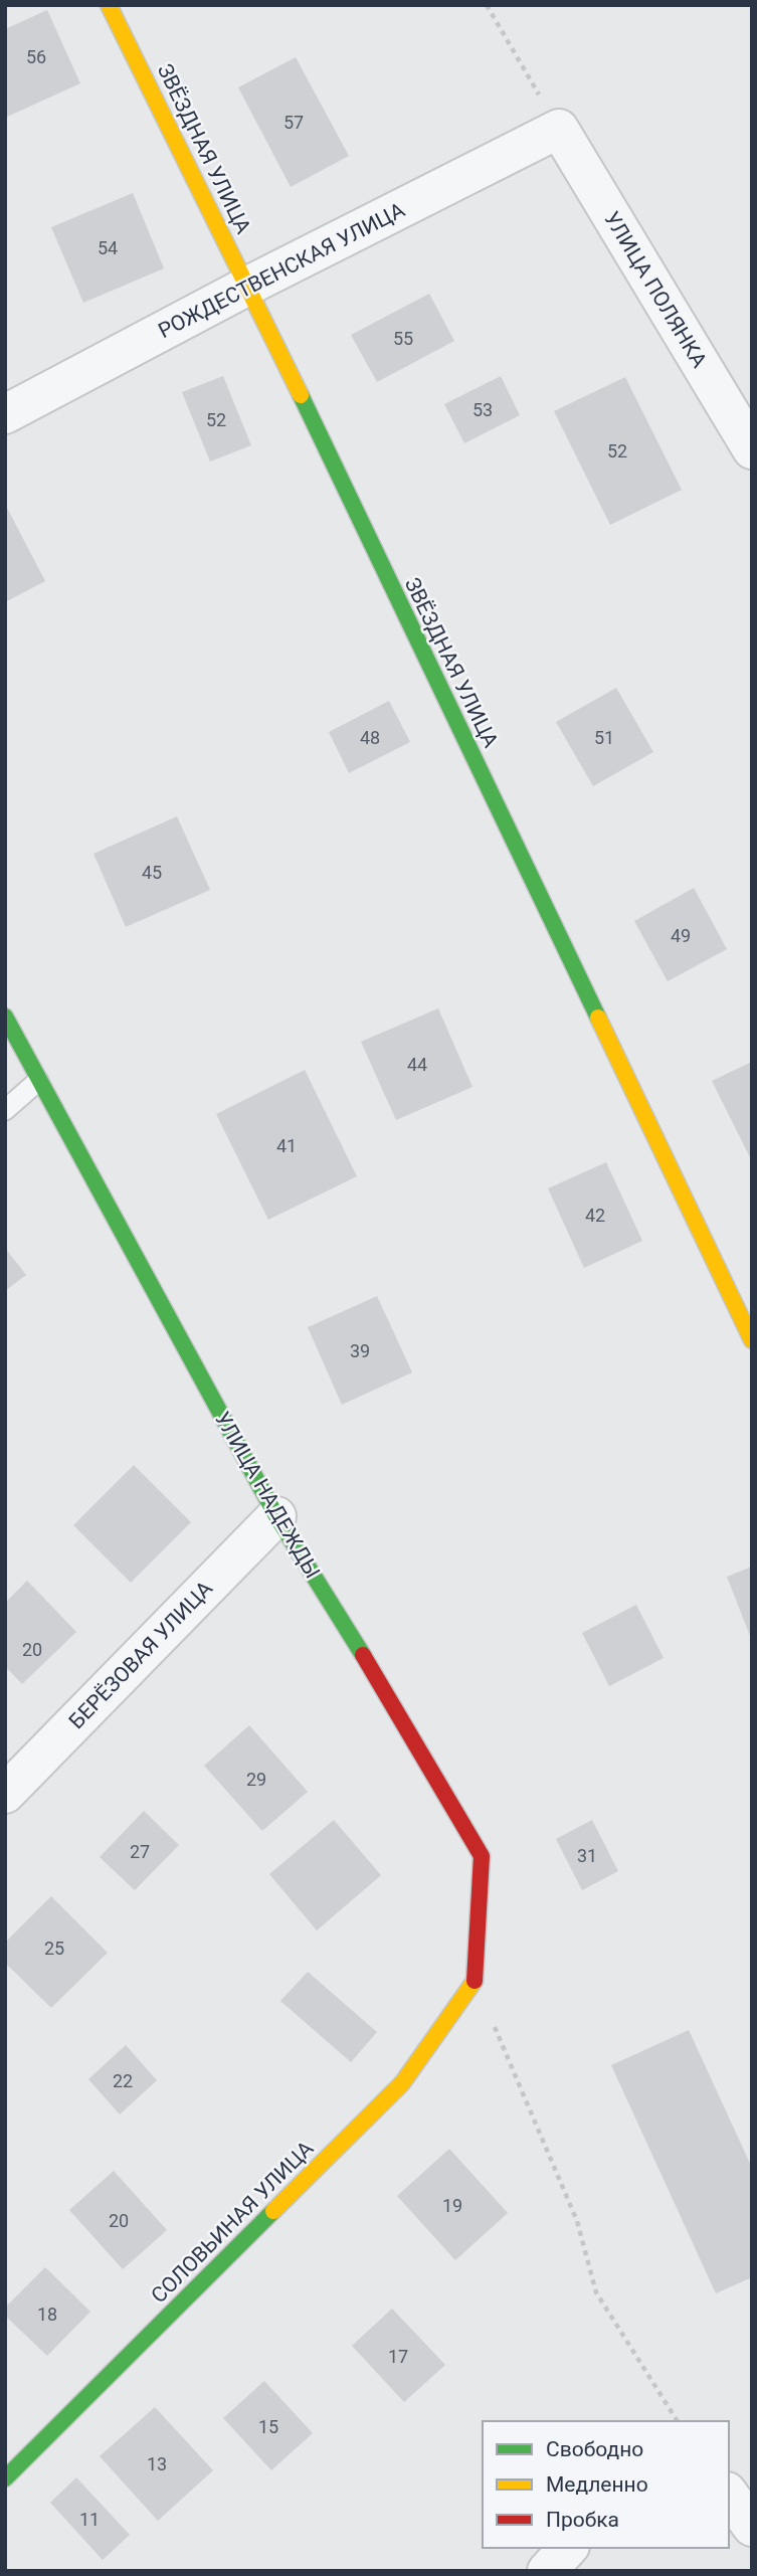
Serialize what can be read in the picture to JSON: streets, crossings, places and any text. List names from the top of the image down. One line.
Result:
{"streets":{"street":["ЗВЁЗДНАЯ УЛИЦА","РОЖДЕСТВЕНСКАЯ УЛИЦА","УЛИЦА ПОЛЯНКА","УЛИЦА НАДЕЖДЫ","БЕРЁЗОВАЯ УЛИЦА","СОЛОВЬИНАЯ УЛИЦА"]},"crossings":[["ЗВЁЗДНАЯ УЛИЦА","РОЖДЕСТВЕНСКАЯ УЛИЦА"],["РОЖДЕСТВЕНСКАЯ УЛИЦА","УЛИЦА ПОЛЯНКА"],["УЛИЦА НАДЕЖДЫ","БЕРЁЗОВАЯ УЛИЦА"],["УЛИЦА НАДЕЖДЫ","СОЛОВЬИНАЯ УЛИЦА"]],"house_numbers":["56","57","54","55","53","52","52","48","51","45","49","44","41","42","39","20","29","27","31","25","22","19","20","18","17","15","13","11"],"legend":["Свободно","Медленно","Пробка"]}
